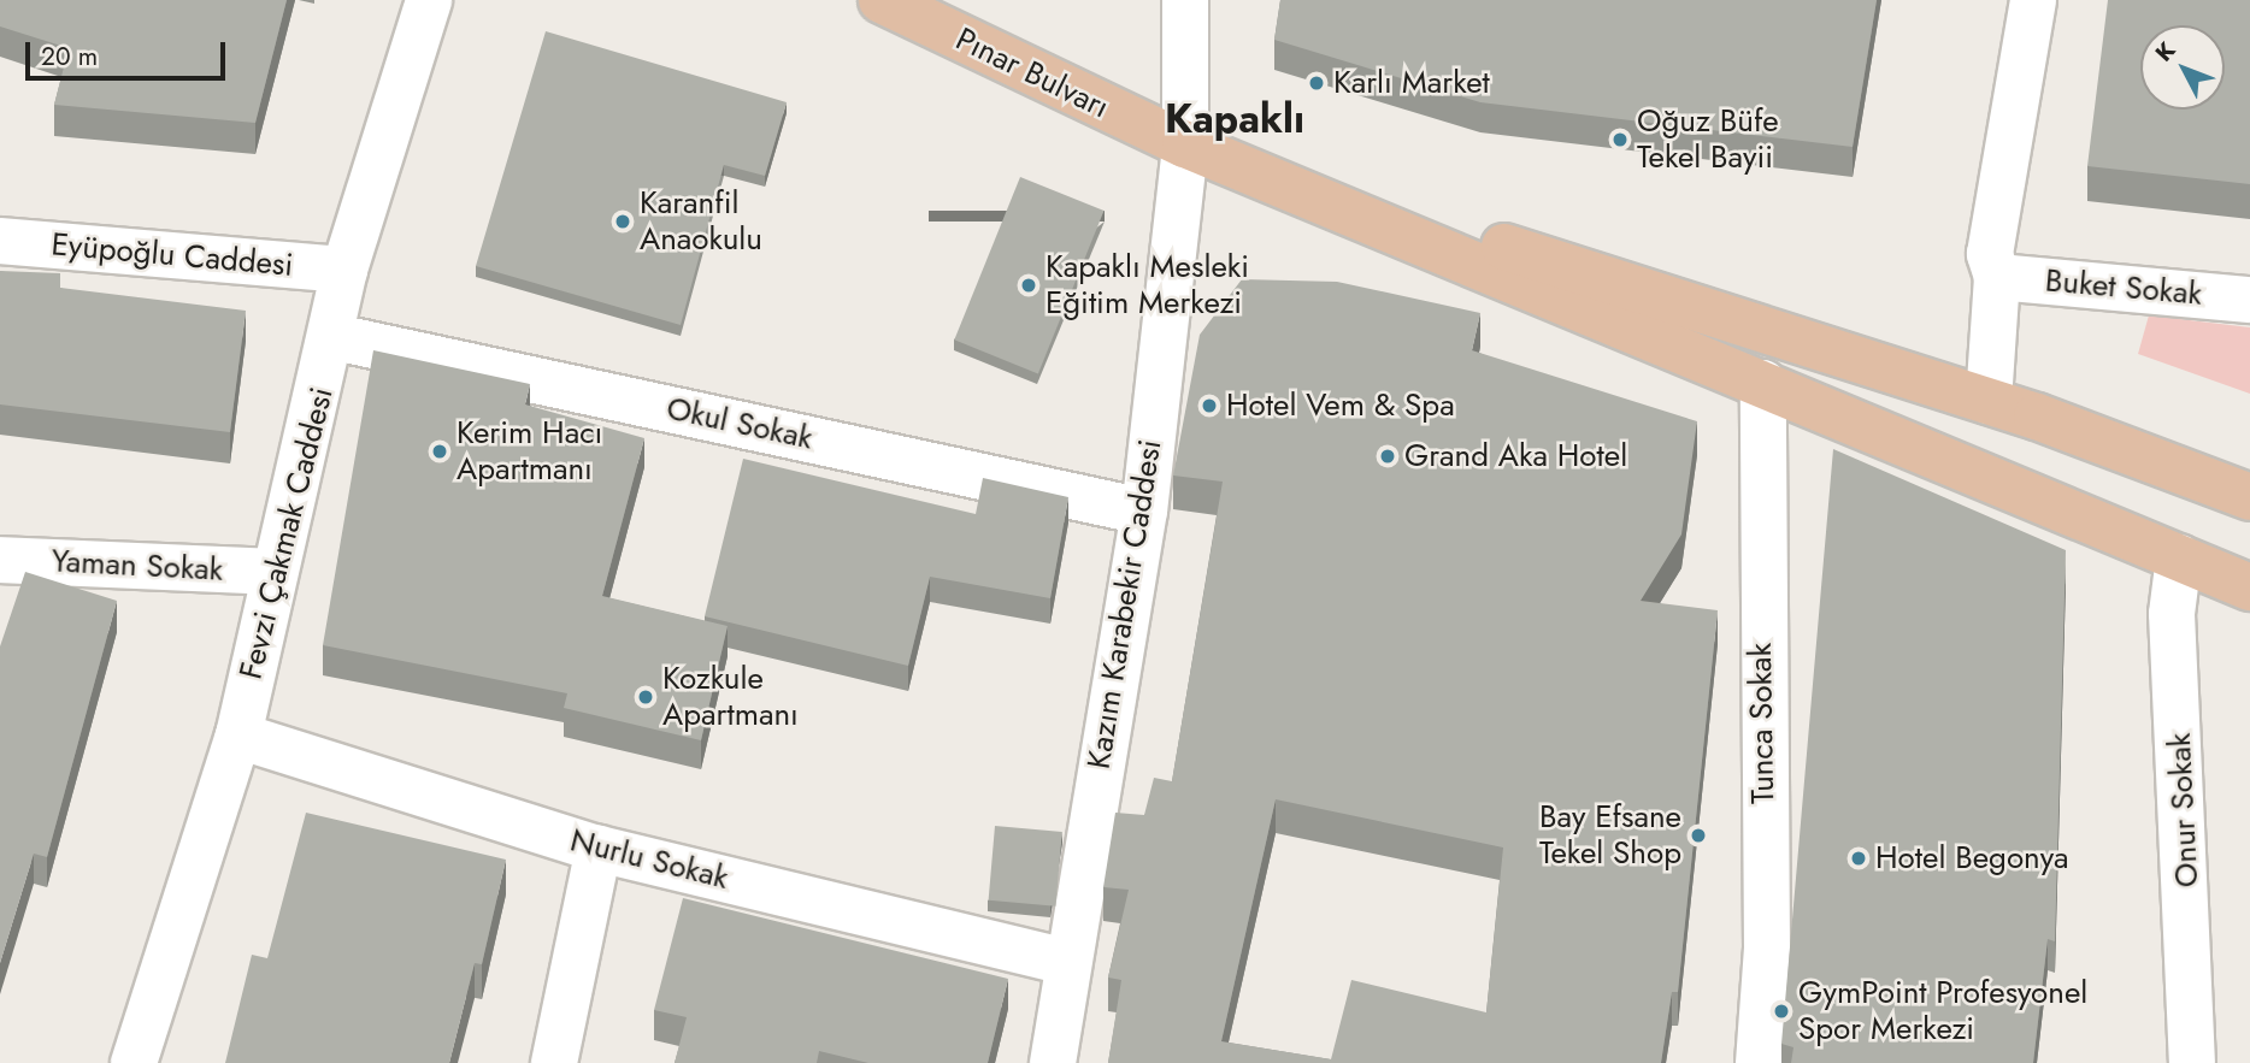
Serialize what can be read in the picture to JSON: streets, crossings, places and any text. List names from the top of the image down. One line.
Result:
{"streets":{"main road":["Pınar Bulvarı"],"street":["Eyüpoğlu Caddesi","Buket Sokak","Okul Sokak","Fevzi Çakmak Caddesi","Yaman Sokak","Kazım Karabekir Caddesi","Tunca Sokak","Onur Sokak","Nurlu Sokak"]},"crossings":[["Pınar Bulvarı","Kazım Karabekir Caddesi"],["Eyüpoğlu Caddesi","Fevzi Çakmak Caddesi"],["Okul Sokak","Fevzi Çakmak Caddesi"],["Okul Sokak","Kazım Karabekir Caddesi"],["Fevzi Çakmak Caddesi","Yaman Sokak"],["Fevzi Çakmak Caddesi","Nurlu Sokak"],["Kazım Karabekir Caddesi","Nurlu Sokak"]],"districts":["Kapaklı"],"places":["Karlı Market","Oğuz Büfe Tekel Bayii","Karanfil Anaokulu","Kapaklı Mesleki Eğitim Merkezi","Hotel Vem & Spa","Kerim Hacı Apartmanı","Grand Aka Hotel","Kozkule Apartmanı","Bay Efsane Tekel Shop","Hotel Begonya","GymPoint Profesyonel Spor Merkezi"],"scale_bar":"20 m","north":"top left"}
